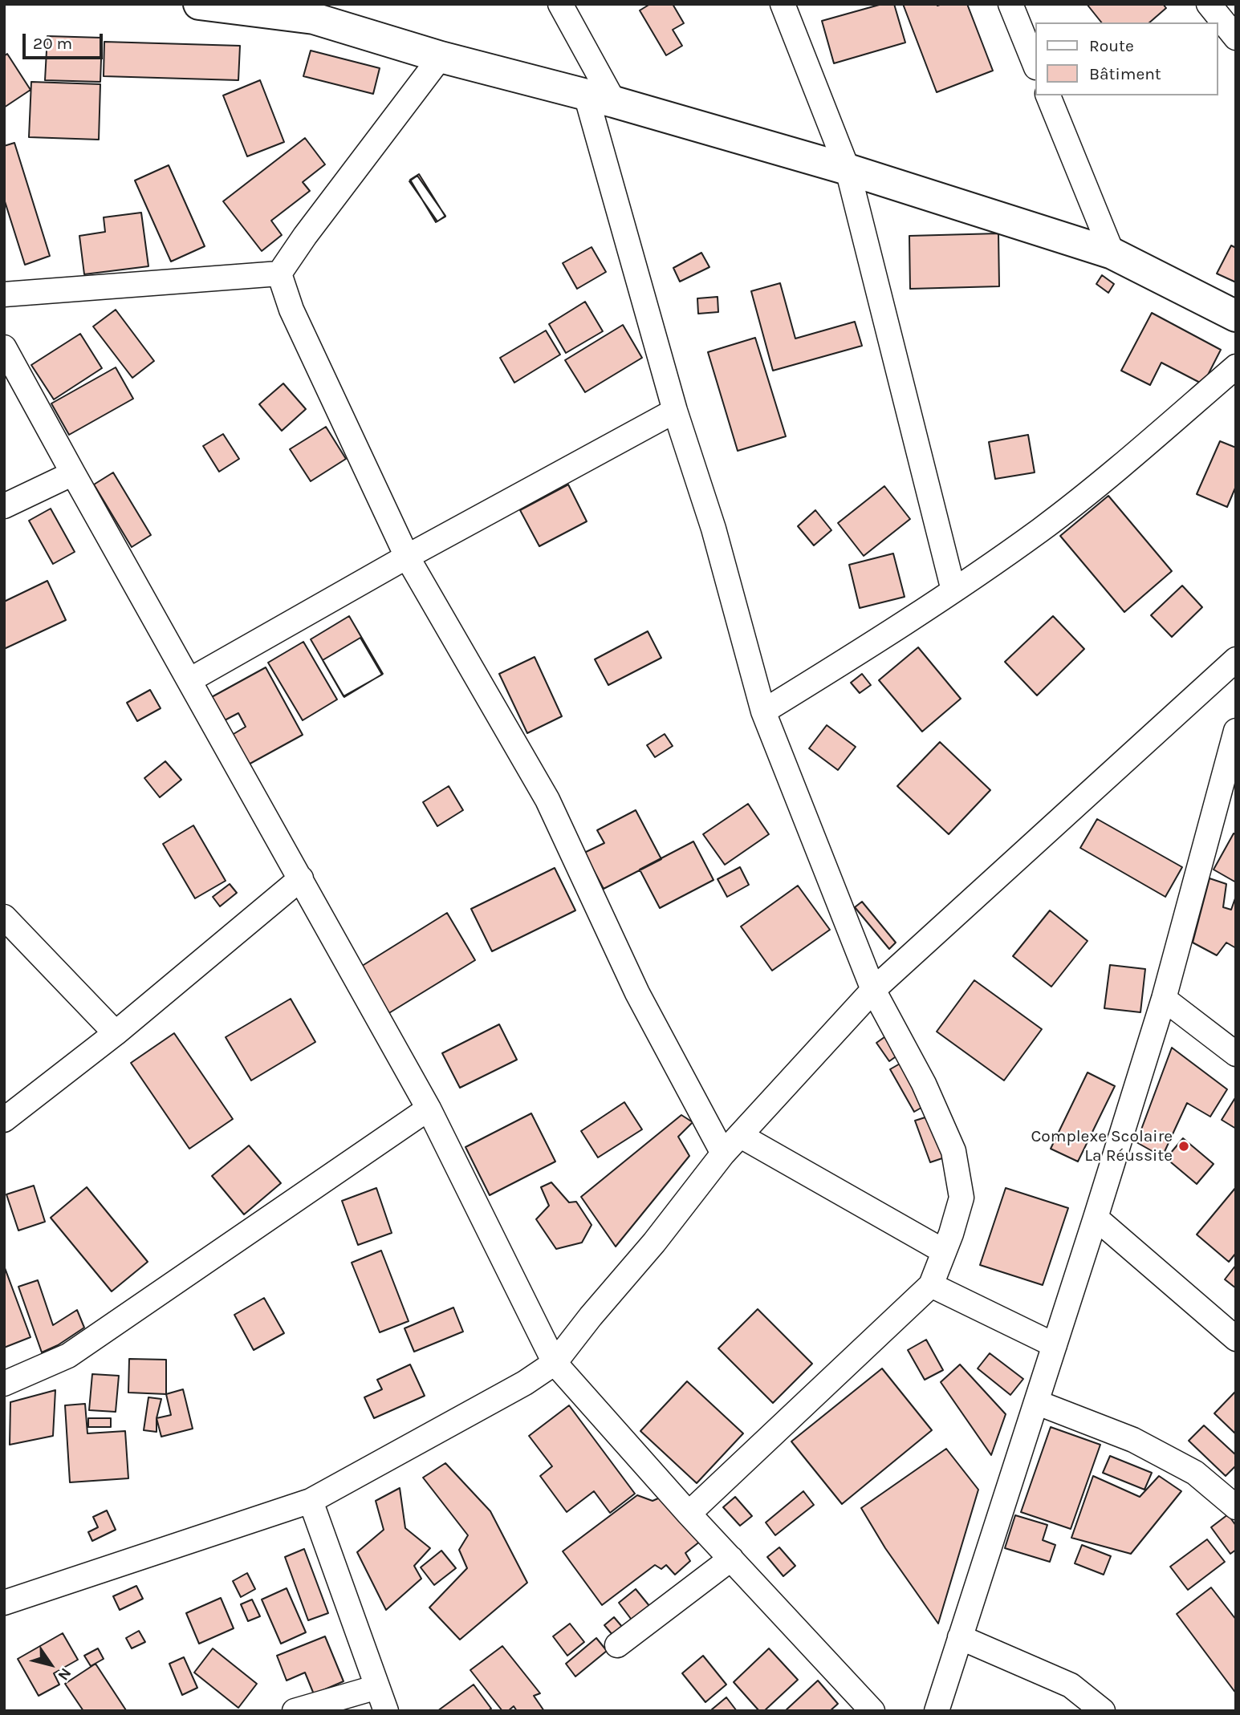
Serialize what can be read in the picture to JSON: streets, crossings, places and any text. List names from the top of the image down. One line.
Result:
{"places":["Complexe Scolaire La Réussite"],"legend":["Route","Bâtiment"],"scale_bar":"20 m","north":"bottom right"}
